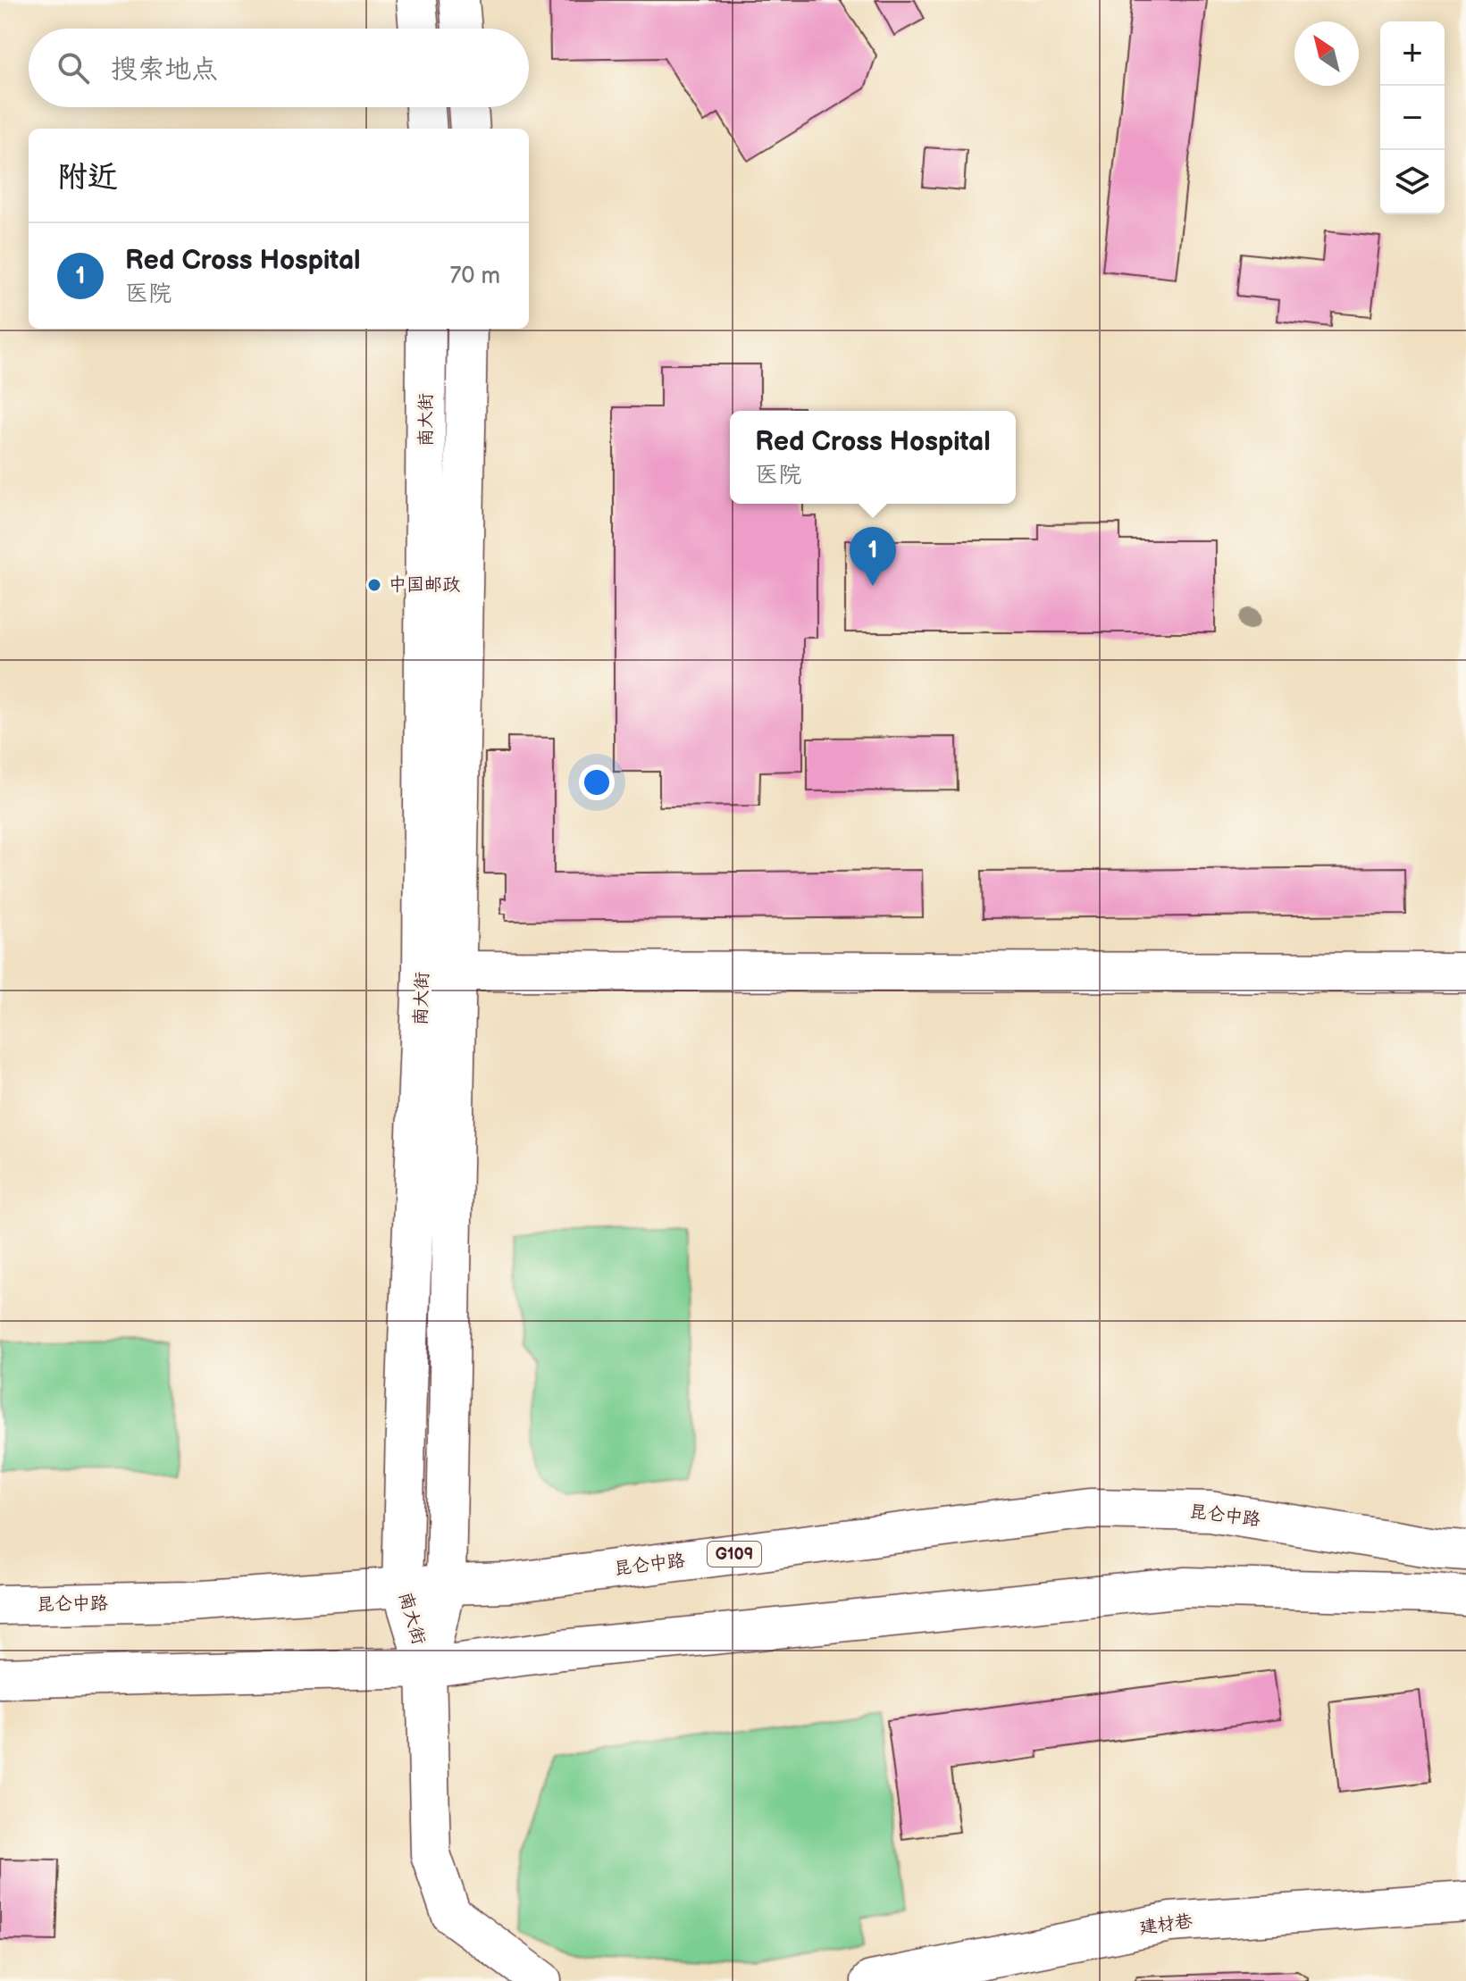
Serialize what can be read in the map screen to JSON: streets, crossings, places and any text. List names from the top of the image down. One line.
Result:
{"streets":{"main road":["南大街","昆仑中路","G109","建材巷"]},"crossings":[["南大街","昆仑中路"]],"places":["中国邮政"],"north":"top left","page":{"map_buttons":["+","−"],"search":"搜索地点","heading":"附近","list":[{"mark":"1","name":"Red Cross Hospital","note":"医院","value":"70 m"}],"popup":["Red Cross Hospital","医院"],"pins":"1"}}
